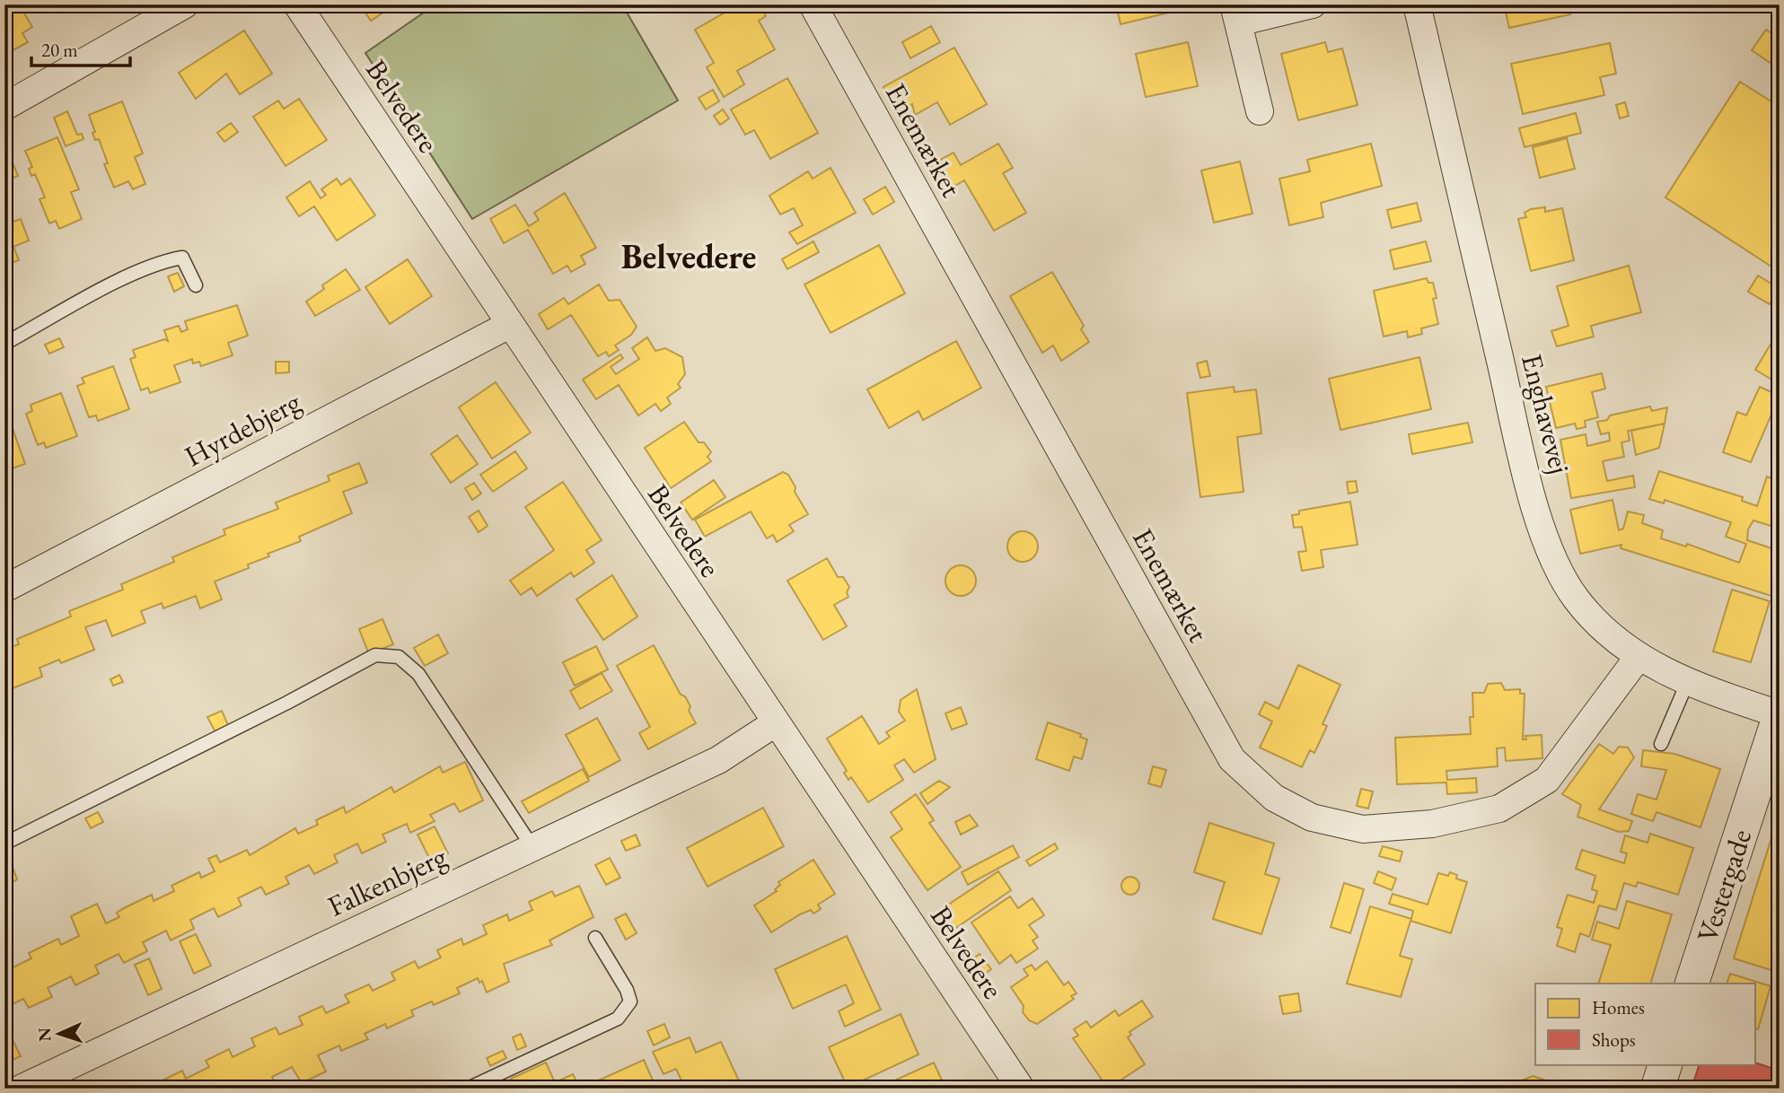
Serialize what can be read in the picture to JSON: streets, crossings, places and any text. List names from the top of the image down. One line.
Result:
{"streets":{"street":["Belvedere","Enemærket","Enghavevej","Hyrdebjerg","Falkenbjerg","Vestergade"]},"crossings":[["Belvedere","Hyrdebjerg"],["Belvedere","Falkenbjerg"],["Enemærket","Enghavevej"],["Enghavevej","Vestergade"]],"districts":["Belvedere"],"legend":["Homes","Shops"],"scale_bar":"20 m","north":"left"}
